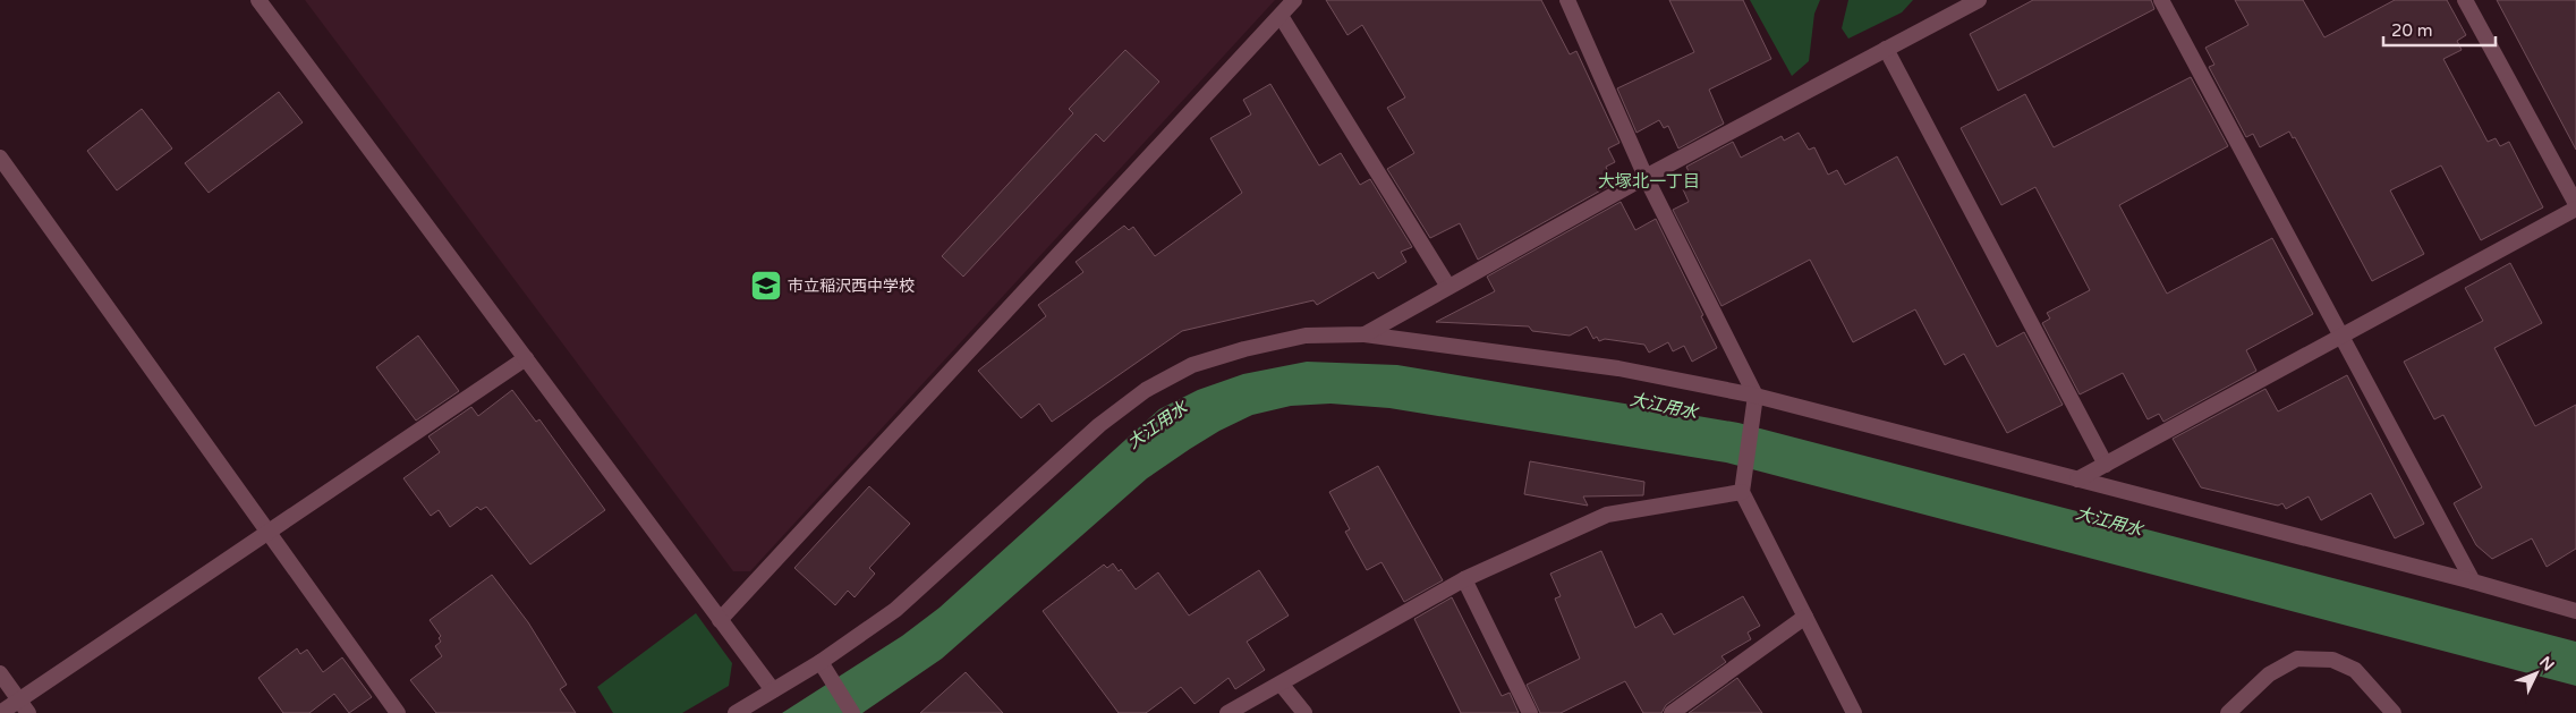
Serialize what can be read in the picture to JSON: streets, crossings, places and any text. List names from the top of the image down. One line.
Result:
{"districts":["大塚北一丁目"],"water":["大江用水"],"places":{"school or university":["市立稲沢西中学校"]},"scale_bar":"20 m","north":"top right"}
